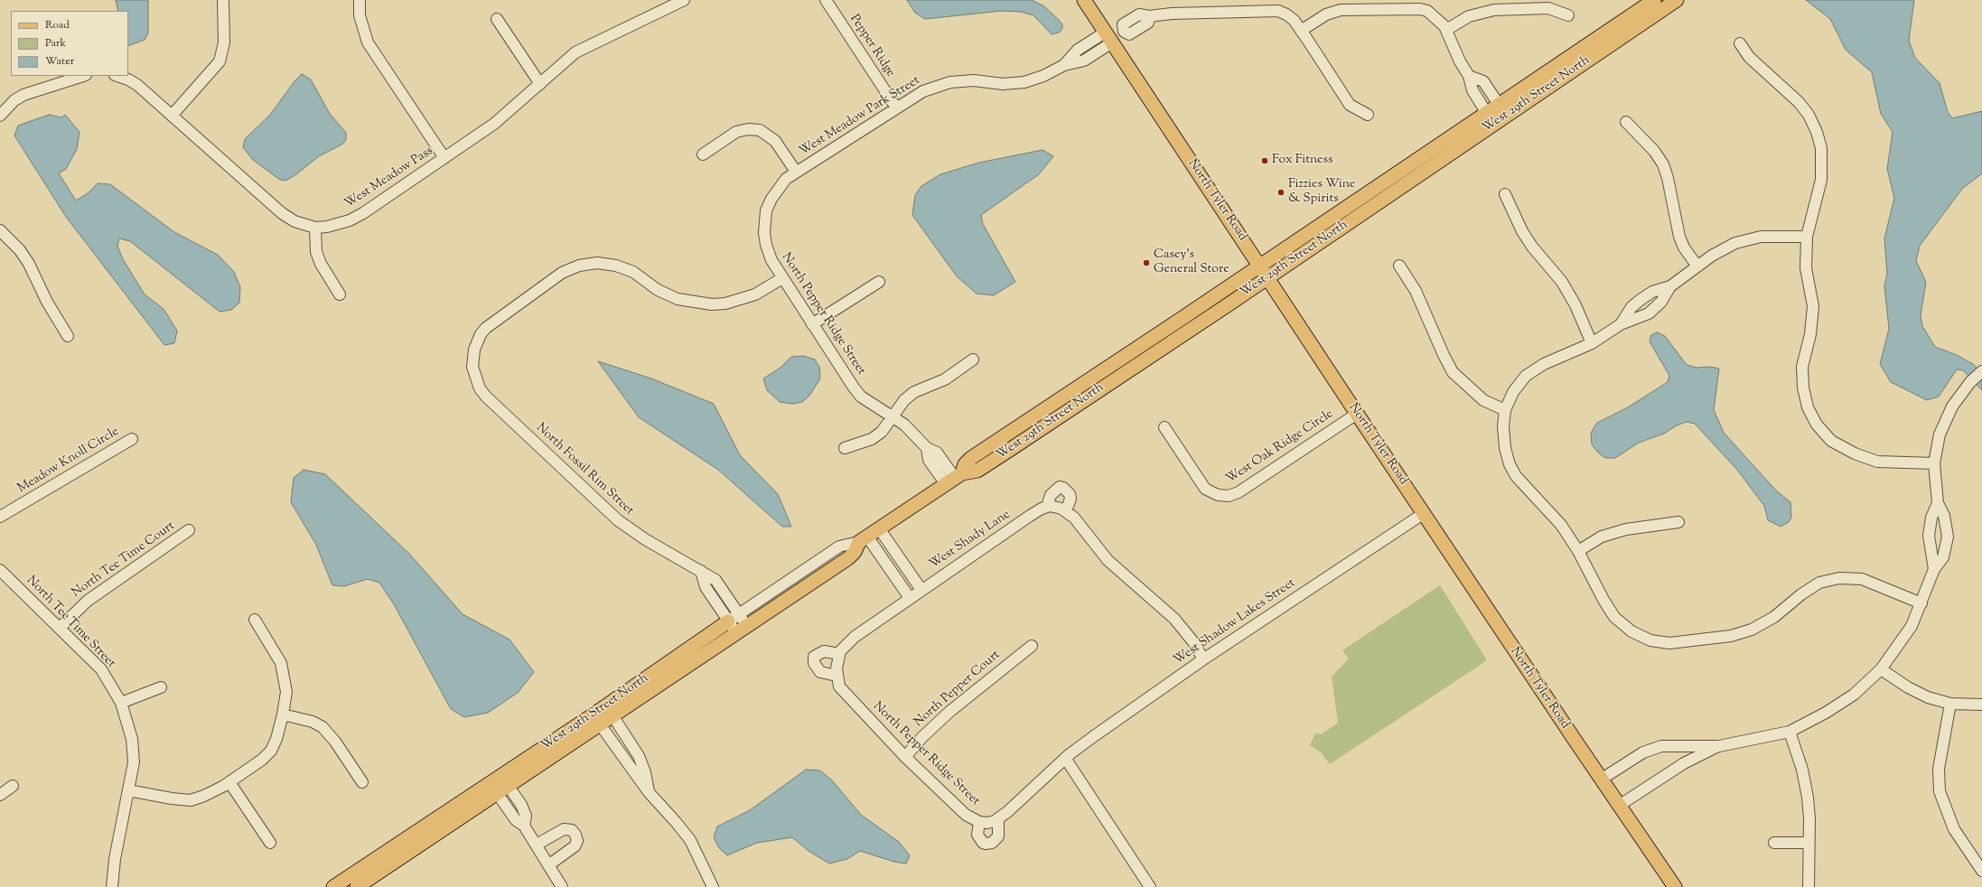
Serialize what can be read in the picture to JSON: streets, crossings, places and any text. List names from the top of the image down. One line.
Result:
{"streets":{"main road":["West 29th Street North","North Tyler Road"],"street":["Pepper Ridge","West Meadow Park Street","West Meadow Pass","North Pepper Ridge Street","West Oak Ridge Circle","Meadow Knoll Circle","North Fossil Rim Street","West Shady Lane","North Tee Time Court","North Tee Time Street","West Shadow Lakes Street","North Pepper Court"]},"crossings":[["Pepper Ridge","West Meadow Park Street"],["West 29th Street North","North Tyler Road"],["West 29th Street North","North Pepper Ridge Street"],["West 29th Street North","North Fossil Rim Street"],["West Meadow Park Street","North Tyler Road"],["West Meadow Park Street","North Pepper Ridge Street"],["North Tyler Road","West Oak Ridge Circle"],["North Tyler Road","West Shadow Lakes Street"],["North Pepper Ridge Street","North Fossil Rim Street"],["North Pepper Ridge Street","North Pepper Court"],["North Tee Time Court","North Tee Time Street"]],"places":["Fox Fitness","Fizzies Wine & Spirits","Casey's General Store"],"legend":["Road","Park","Water"]}
